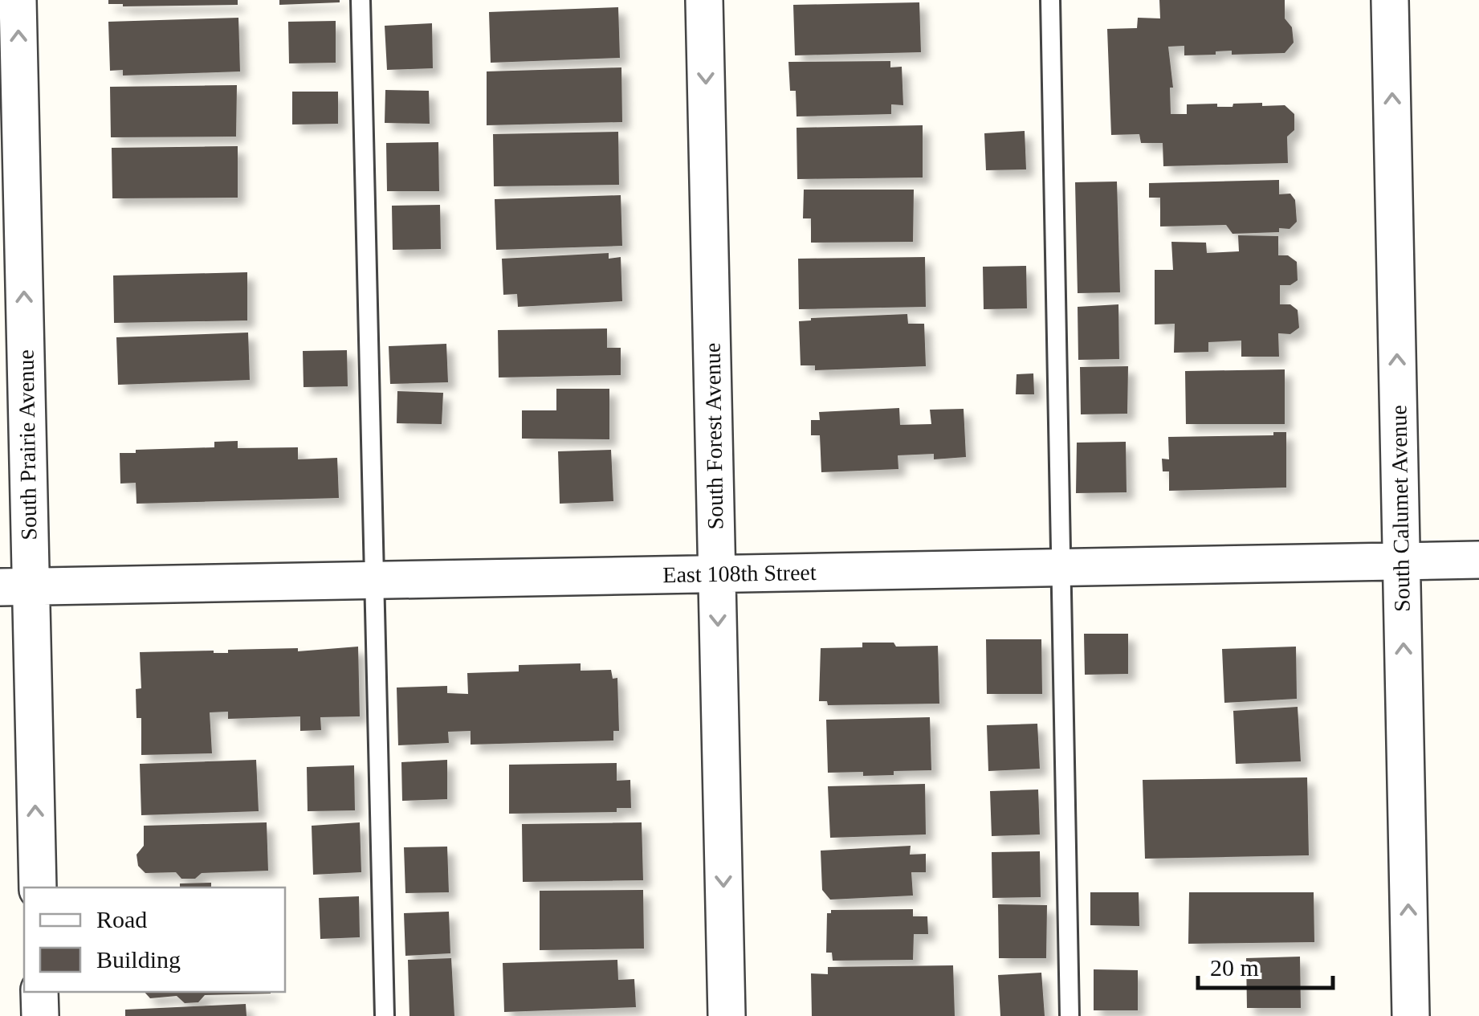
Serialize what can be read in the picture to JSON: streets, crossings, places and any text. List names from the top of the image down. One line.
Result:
{"streets":{"street":["South Forest Avenue","South Prairie Avenue","South Calumet Avenue","East 108th Street"]},"crossings":[["South Forest Avenue","East 108th Street"],["South Prairie Avenue","East 108th Street"],["South Calumet Avenue","East 108th Street"]],"one_way":["South Forest Avenue","South Prairie Avenue","South Calumet Avenue"],"legend":["Road","Building"],"scale_bar":"20 m"}
